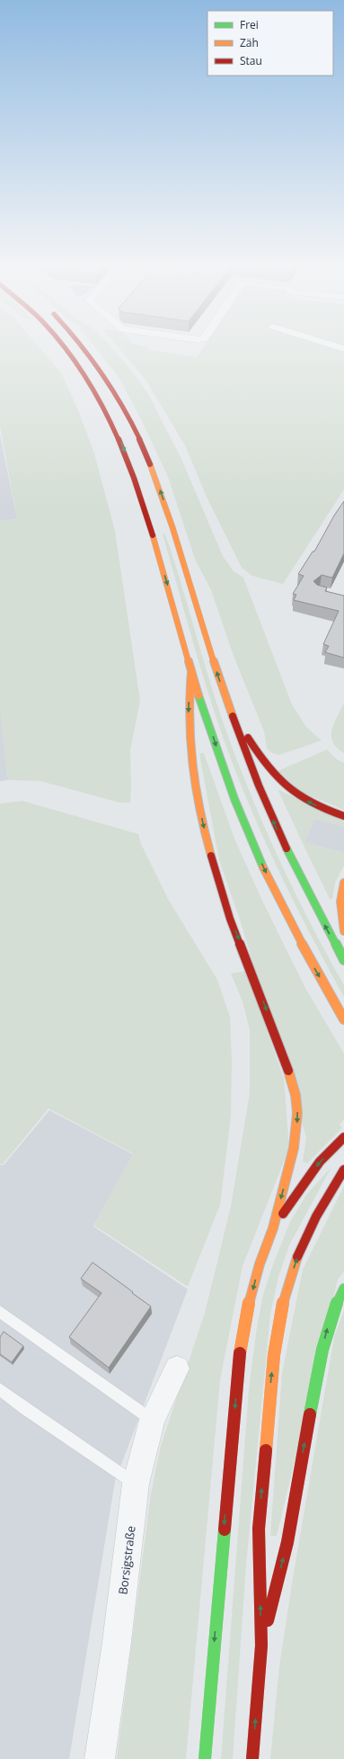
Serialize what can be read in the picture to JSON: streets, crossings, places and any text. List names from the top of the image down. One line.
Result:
{"streets":{"street":["Borsigstraße"]},"legend":["Frei","Zäh","Stau"]}
